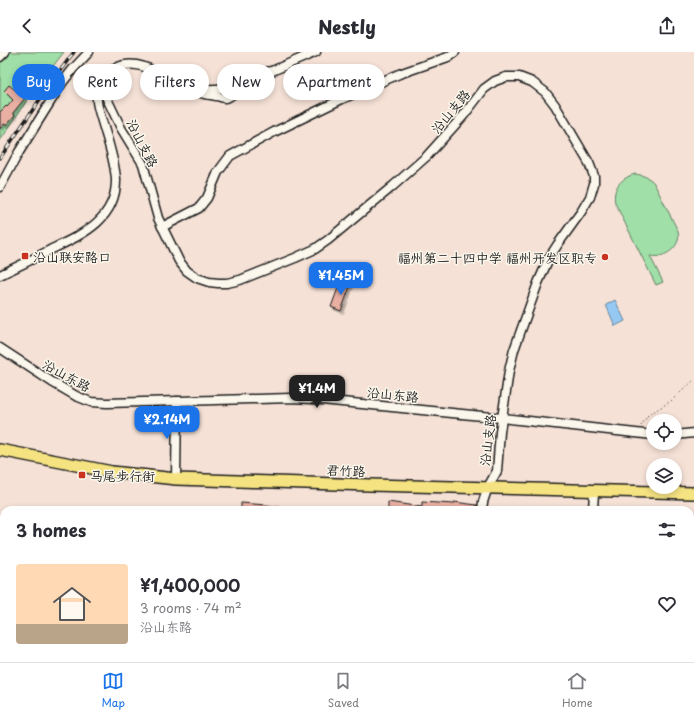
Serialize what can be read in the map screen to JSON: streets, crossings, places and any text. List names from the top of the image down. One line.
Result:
{"streets":{"main road":["君竹路"],"street":["沿山支路","沿山东路"]},"crossings":[["沿山支路","沿山东路"],["沿山支路","君竹路"]],"places":{"transit":["沿山联安路口","马尾步行街"],"other":["福州第二十四中学 福州开发区职专"]},"page":{"header":"Nestly","chip":["Buy","Rent","Filters","New","Apartment"],"price":["¥1.45M","¥1.4M","¥2.14M"],"heading":"3 homes","list":[{"name":"¥1,400,000","note":"3 rooms · 74 m² · 沿山东路"}],"tabs":["Map","Saved","Home"]}}
